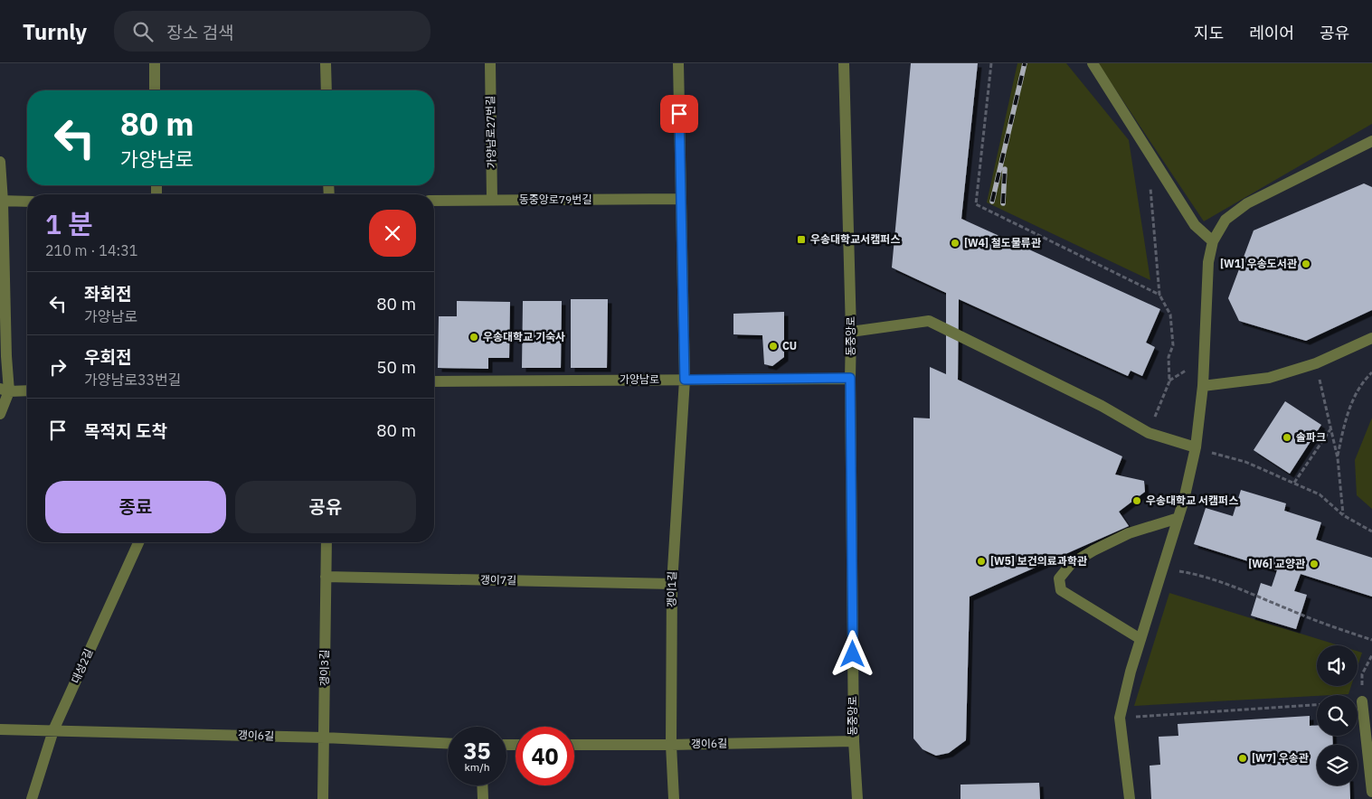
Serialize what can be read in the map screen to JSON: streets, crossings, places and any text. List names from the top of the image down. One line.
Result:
{"streets":{"street":["가양남로27번길","동중앙로79번길","동중앙로","가양남로","갱이7길","갱이1길","대성2길","갱이3길","갱이6길"]},"crossings":[["가양남로27번길","동중앙로79번길"],["동중앙로79번길","갱이1길"],["동중앙로","가양남로"],["동중앙로","갱이6길"],["가양남로","갱이1길"],["갱이7길","갱이1길"],["갱이7길","갱이3길"],["갱이1길","갱이6길"],["대성2길","갱이6길"],["갱이3길","갱이6길"]],"places":{"transit":["우송대학교서캠퍼스"],"other":["[W4] 철도물류관","[W1] 우송도서관","우송대학교 기숙사","CU","솔파크","우송대학교 서캠퍼스","[W5] 보건의료과학관","[W6] 교양관","[W7] 우송관"]},"page":{"header":"Turnly","search":"장소 검색","nav":["지도","레이어","공유"],"turn":["80 m","가양남로"],"heading":["1 분","210 m · 14:31"],"list":[{"name":"좌회전","note":"가양남로","value":"80 m"},{"name":"우회전","note":"가양남로33번길","value":"50 m"},{"name":"목적지 도착","value":"80 m"}],"buttons":["종료","공유"],"speed":"35 km/h","limit":"40"}}
